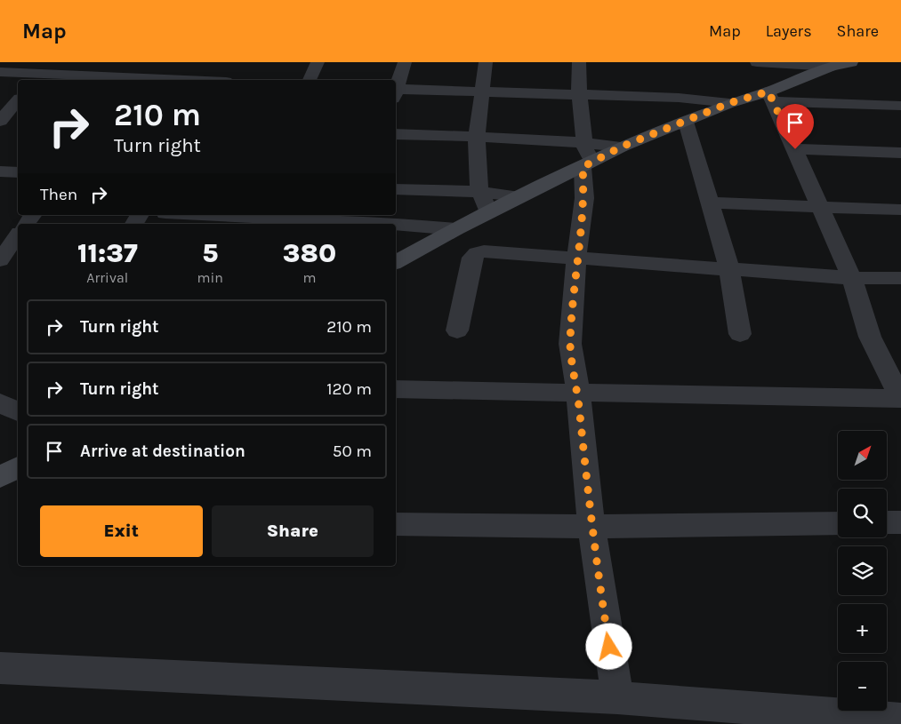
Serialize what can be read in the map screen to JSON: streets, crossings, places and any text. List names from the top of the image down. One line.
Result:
{"north":"top right","page":{"header":"Map","nav":["Map","Layers","Share"],"turn":["210 m","Turn right"],"then":"Then","eta":["11:37","Arrival","5","min","380","m"],"list":[{"name":"Turn right","value":"210 m"},{"name":"Turn right","value":"120 m"},{"name":"Arrive at destination","value":"50 m"}],"map_buttons":["+","−"],"buttons":["Exit","Share"]}}
